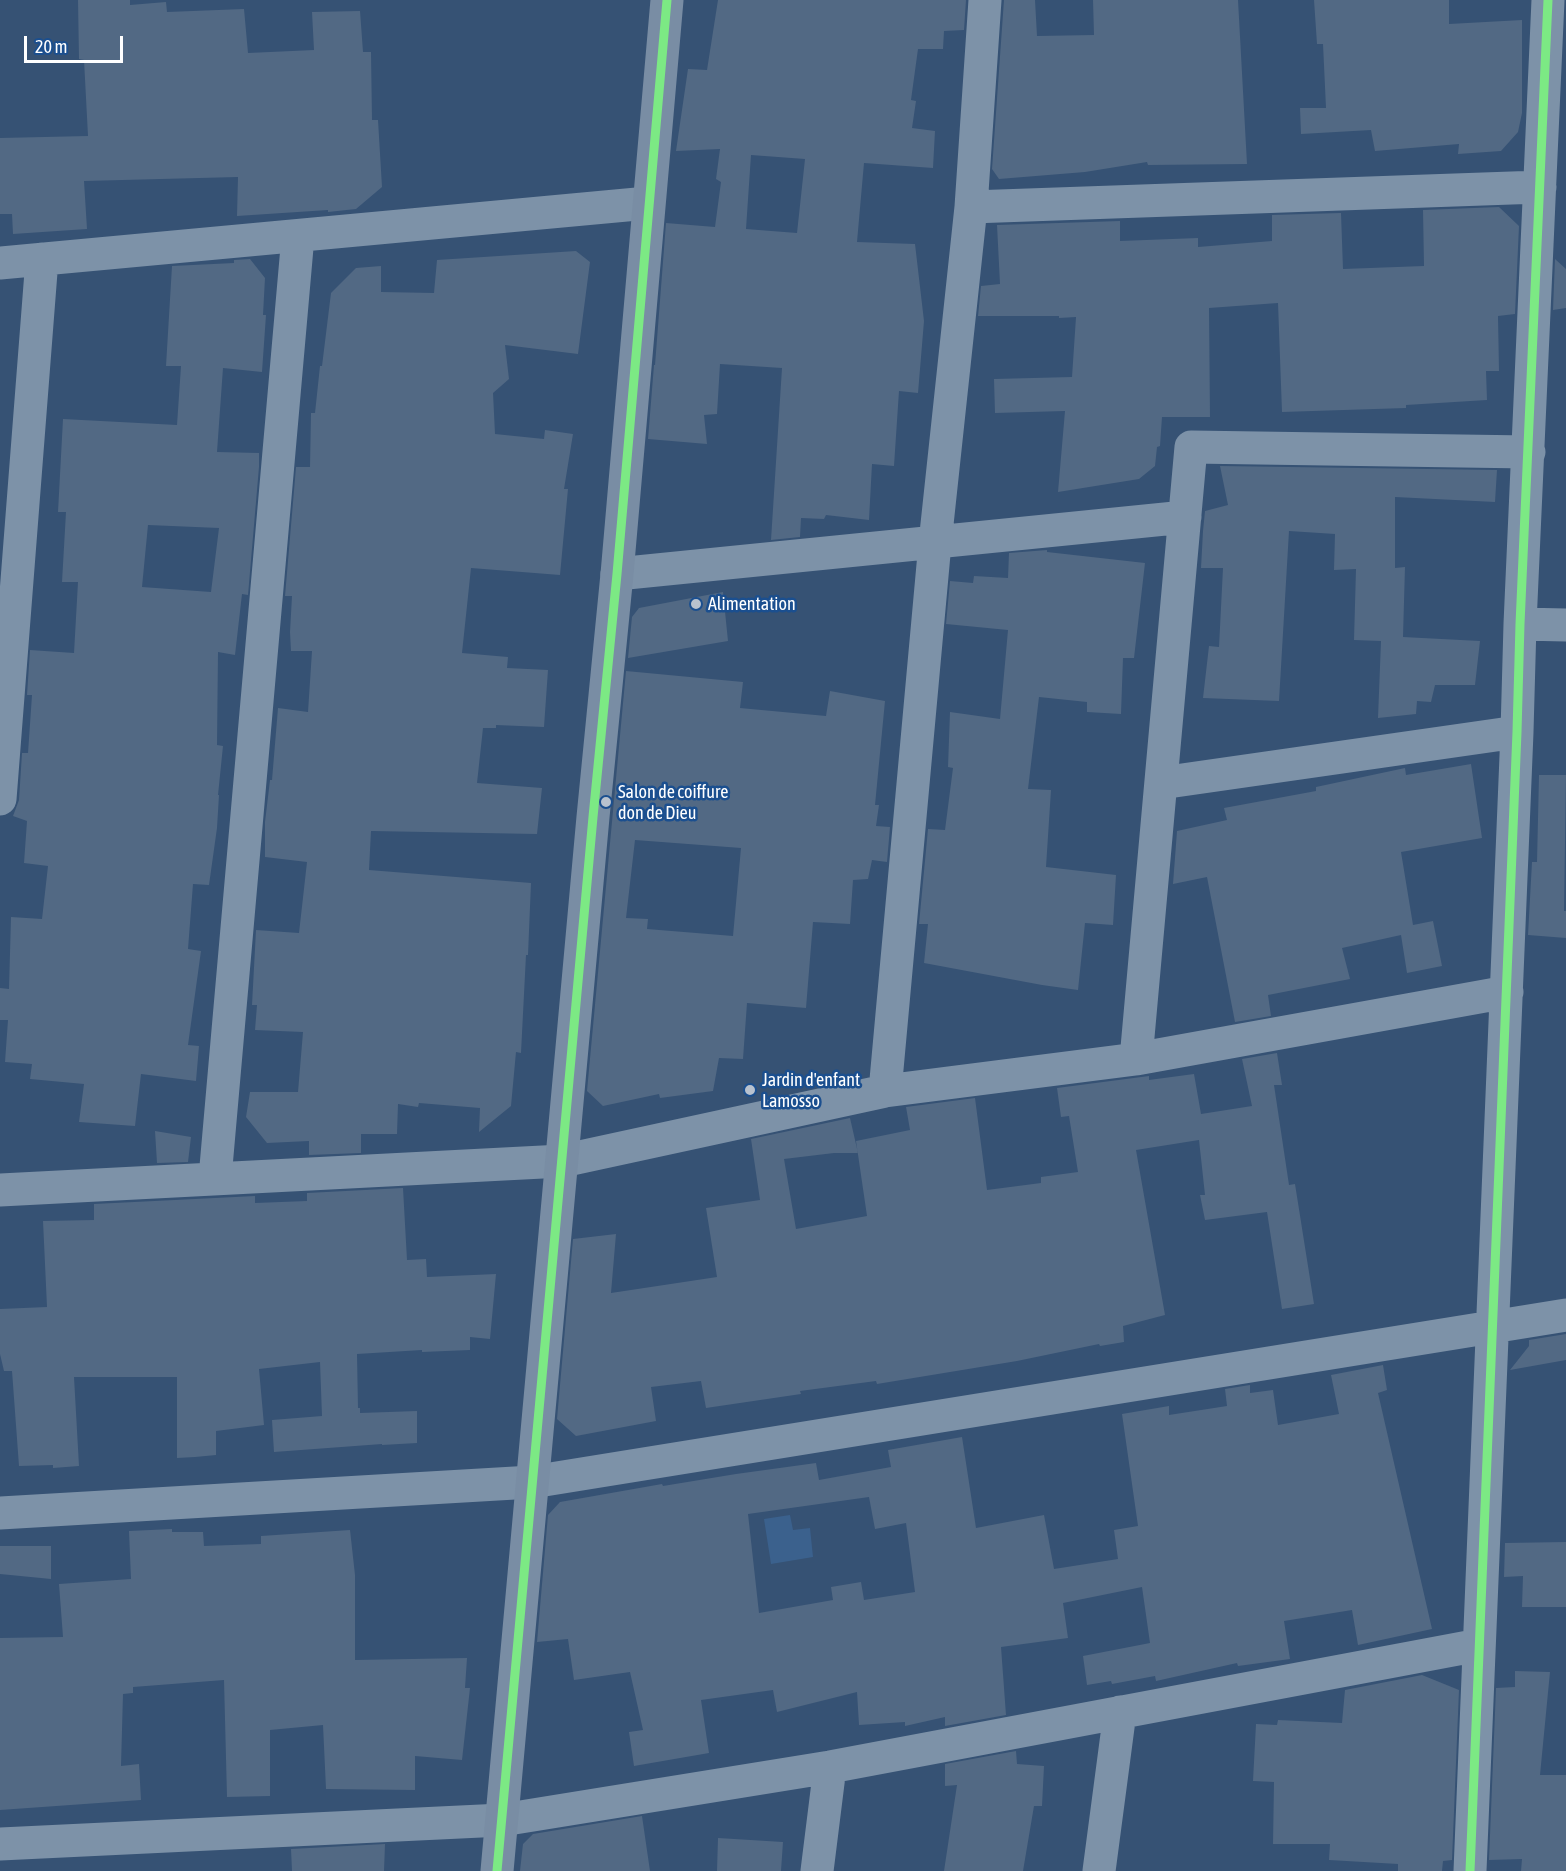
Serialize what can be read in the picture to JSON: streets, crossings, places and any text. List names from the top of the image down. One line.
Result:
{"places":["Alimentation","Salon de coiffure don de Dieu","Jardin d'enfant Lamosso"],"scale_bar":"20 m"}
